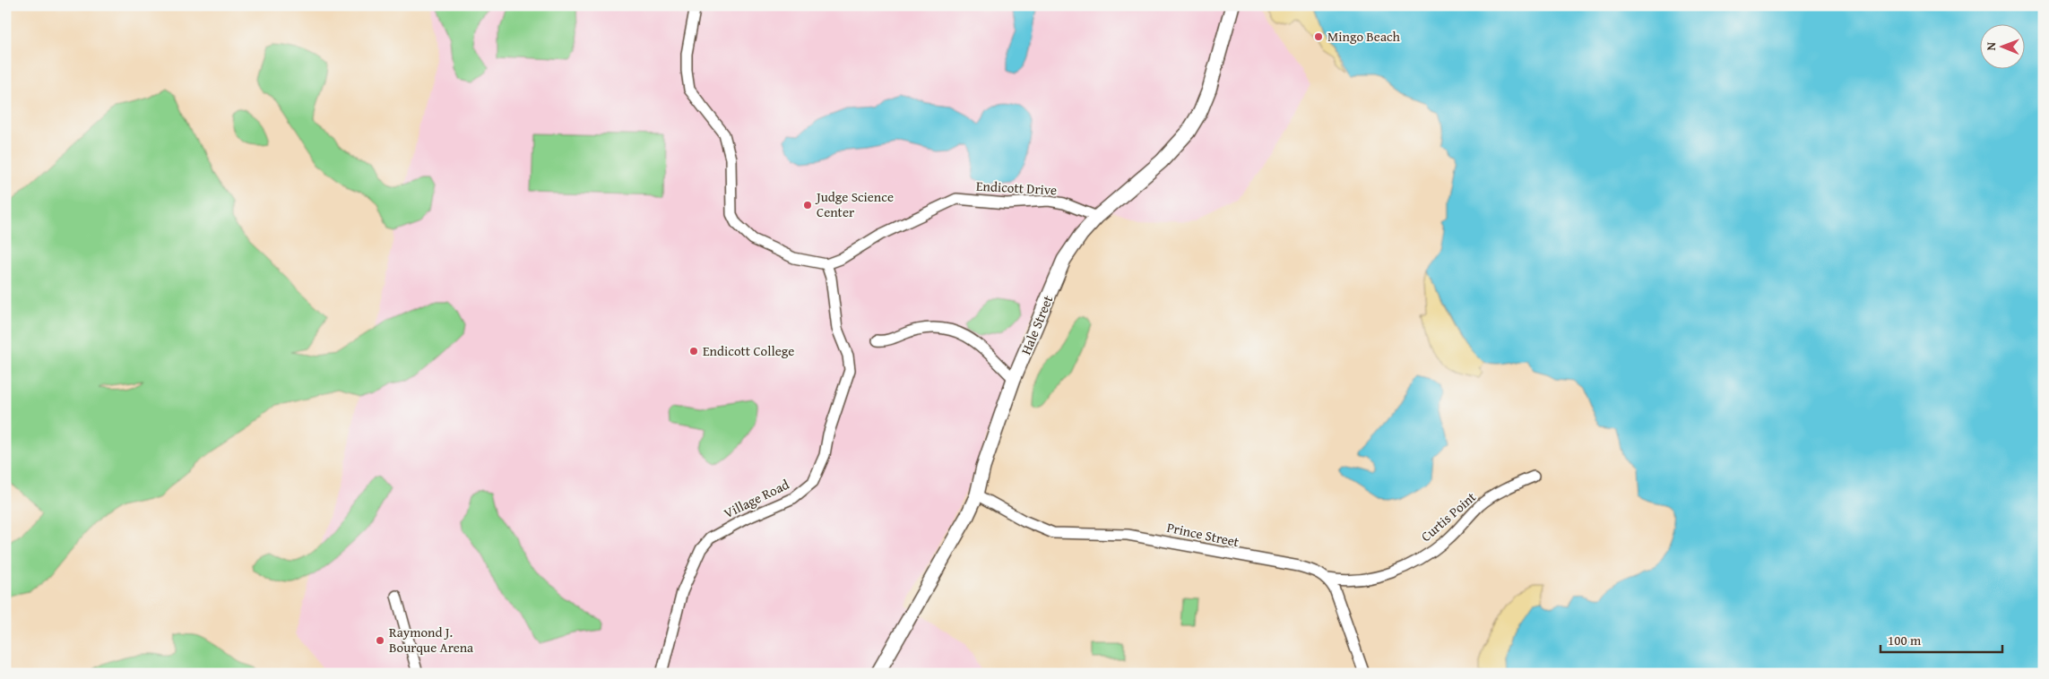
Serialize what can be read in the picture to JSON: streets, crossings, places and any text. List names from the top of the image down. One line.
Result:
{"streets":{"main road":["Hale Street"],"street":["Endicott Drive","Village Road","Curtis Point","Prince Street"]},"crossings":[["Endicott Drive","Hale Street"],["Endicott Drive","Village Road"],["Hale Street","Prince Street"],["Curtis Point","Prince Street"]],"places":["Mingo Beach","Judge Science Center","Endicott College","Raymond J. Bourque Arena"],"scale_bar":"100 m","north":"left"}
